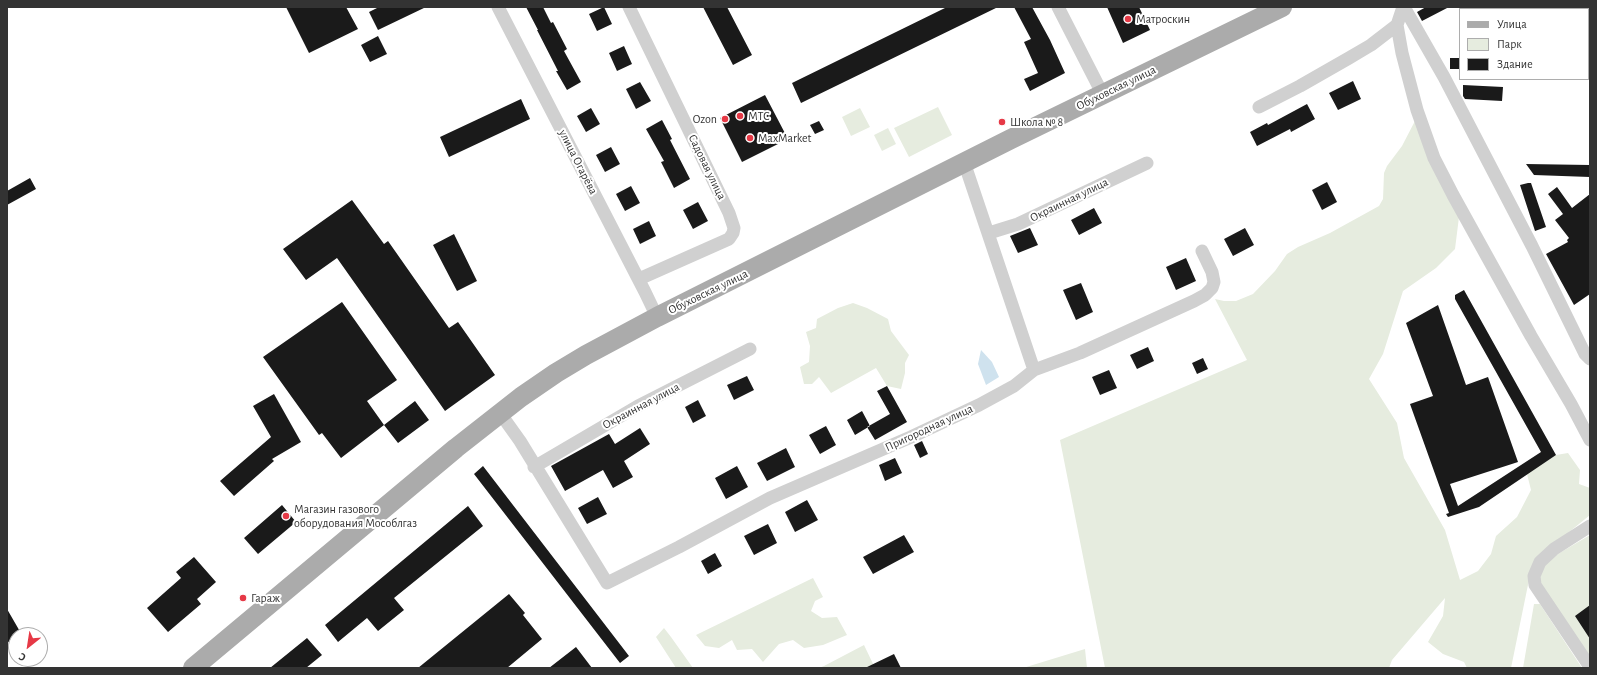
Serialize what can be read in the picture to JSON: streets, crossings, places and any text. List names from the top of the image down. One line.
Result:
{"streets":{"main road":["Обуховская улица"],"street":["улица Огарёва","Садовая улица","Окраинная улица","Пригородная улица"]},"crossings":[["Обуховская улица","улица Огарёва"],["улица Огарёва","Садовая улица"],["Окраинная улица","Пригородная улица"]],"places":["Матроскин","МТС","Ozon","Школа № 8","MaxMarket","Магазин газового оборудования Мособлгаз","Гараж"],"legend":["Улица","Парк","Здание"],"north":"bottom left"}
